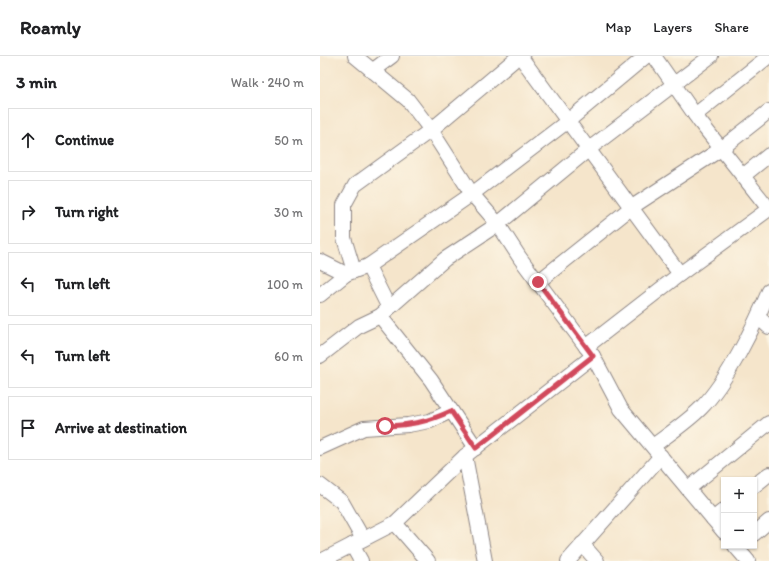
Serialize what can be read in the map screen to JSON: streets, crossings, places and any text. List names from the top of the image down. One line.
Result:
{"page":{"header":"Roamly","nav":["Map","Layers","Share"],"heading":["3 min","Walk · 240 m"],"list":[["Continue","50 m"],["Turn right","30 m"],["Turn left","100 m"],["Turn left","60 m"],"Arrive at destination"],"map_buttons":["+","−"]}}
